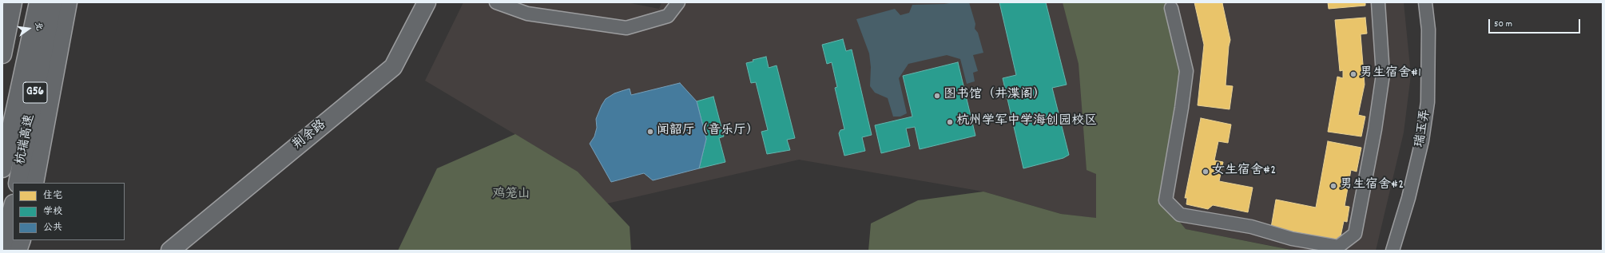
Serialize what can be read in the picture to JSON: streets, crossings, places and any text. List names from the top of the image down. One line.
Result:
{"streets":{"main road":["G56","荆余路","杭瑞高速"],"street":["瑞玉弄"]},"parks":["鸡笼山"],"places":["男生宿舍#1","图书馆（井渫阁）","杭州学军中学海创园校区","闻韶厅（音乐厅）","女生宿舍#2","男生宿舍#2"],"legend":["住宅","学校","公共"],"scale_bar":"50 m","north":"right"}
